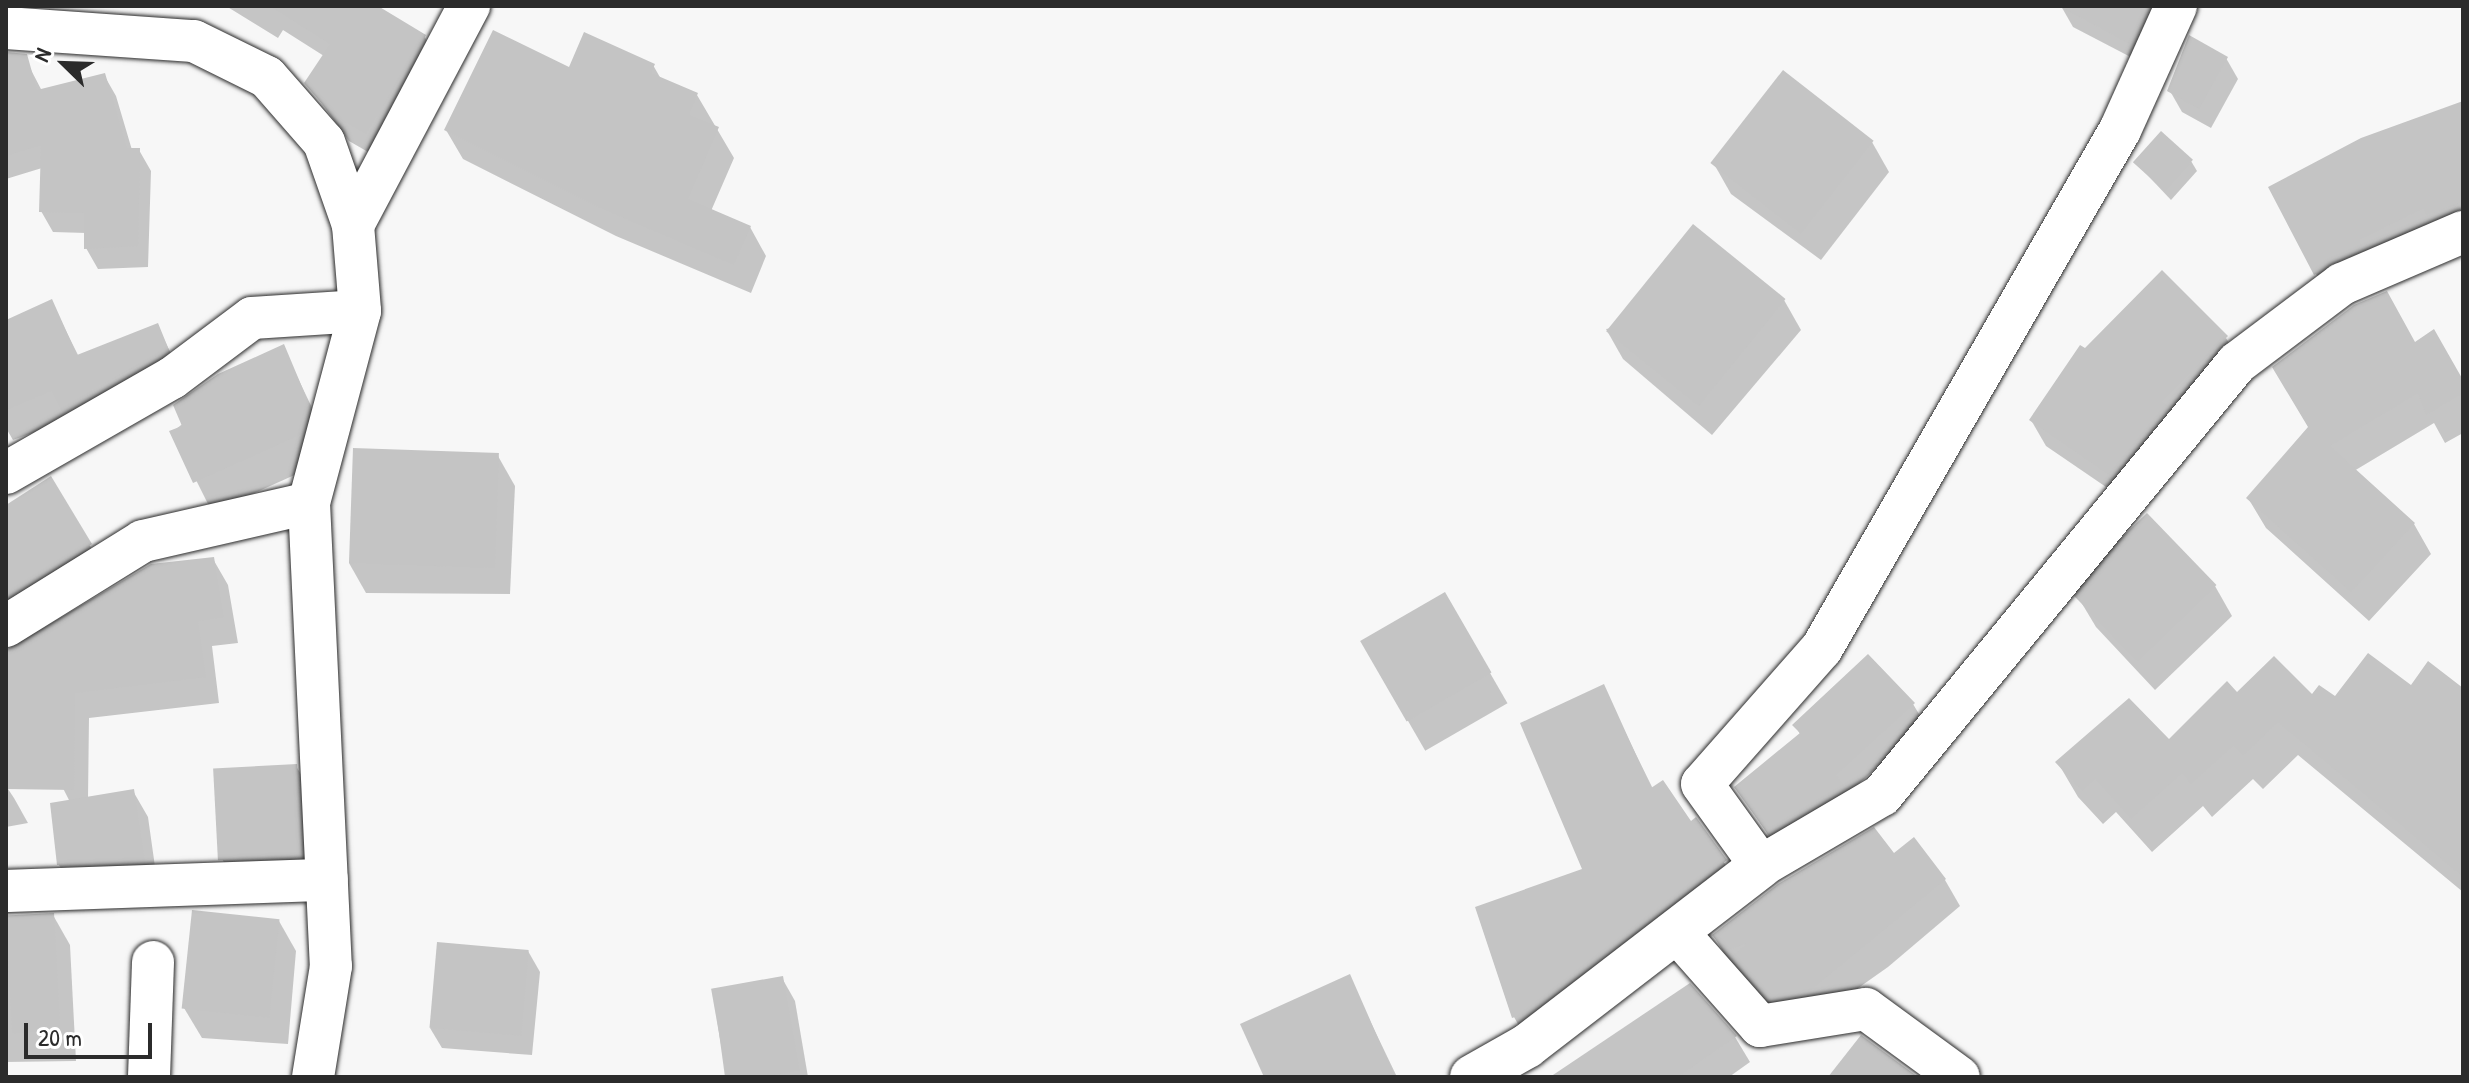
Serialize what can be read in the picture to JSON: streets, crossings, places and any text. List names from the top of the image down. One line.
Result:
{"scale_bar":"20 m","north":"top left"}
